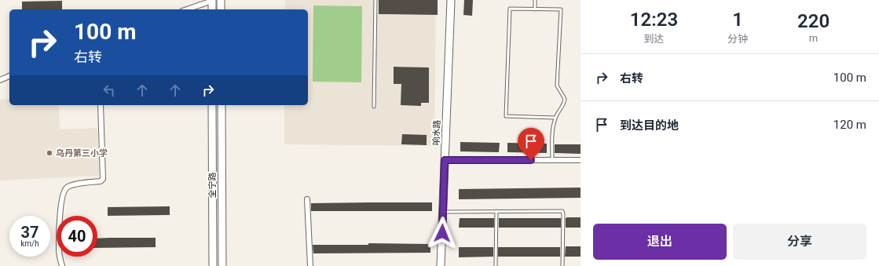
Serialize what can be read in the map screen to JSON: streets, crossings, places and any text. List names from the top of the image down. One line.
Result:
{"streets":{"main road":["响水路","全宁路"]},"places":["乌丹第三小学"],"page":{"eta":["12:23","到达","1","分钟","220","m"],"turn":["100 m","右转"],"list":[{"name":"右转","value":"100 m"},{"name":"到达目的地","value":"120 m"}],"speed":"37 km/h","limit":"40","buttons":["退出","分享"]}}
